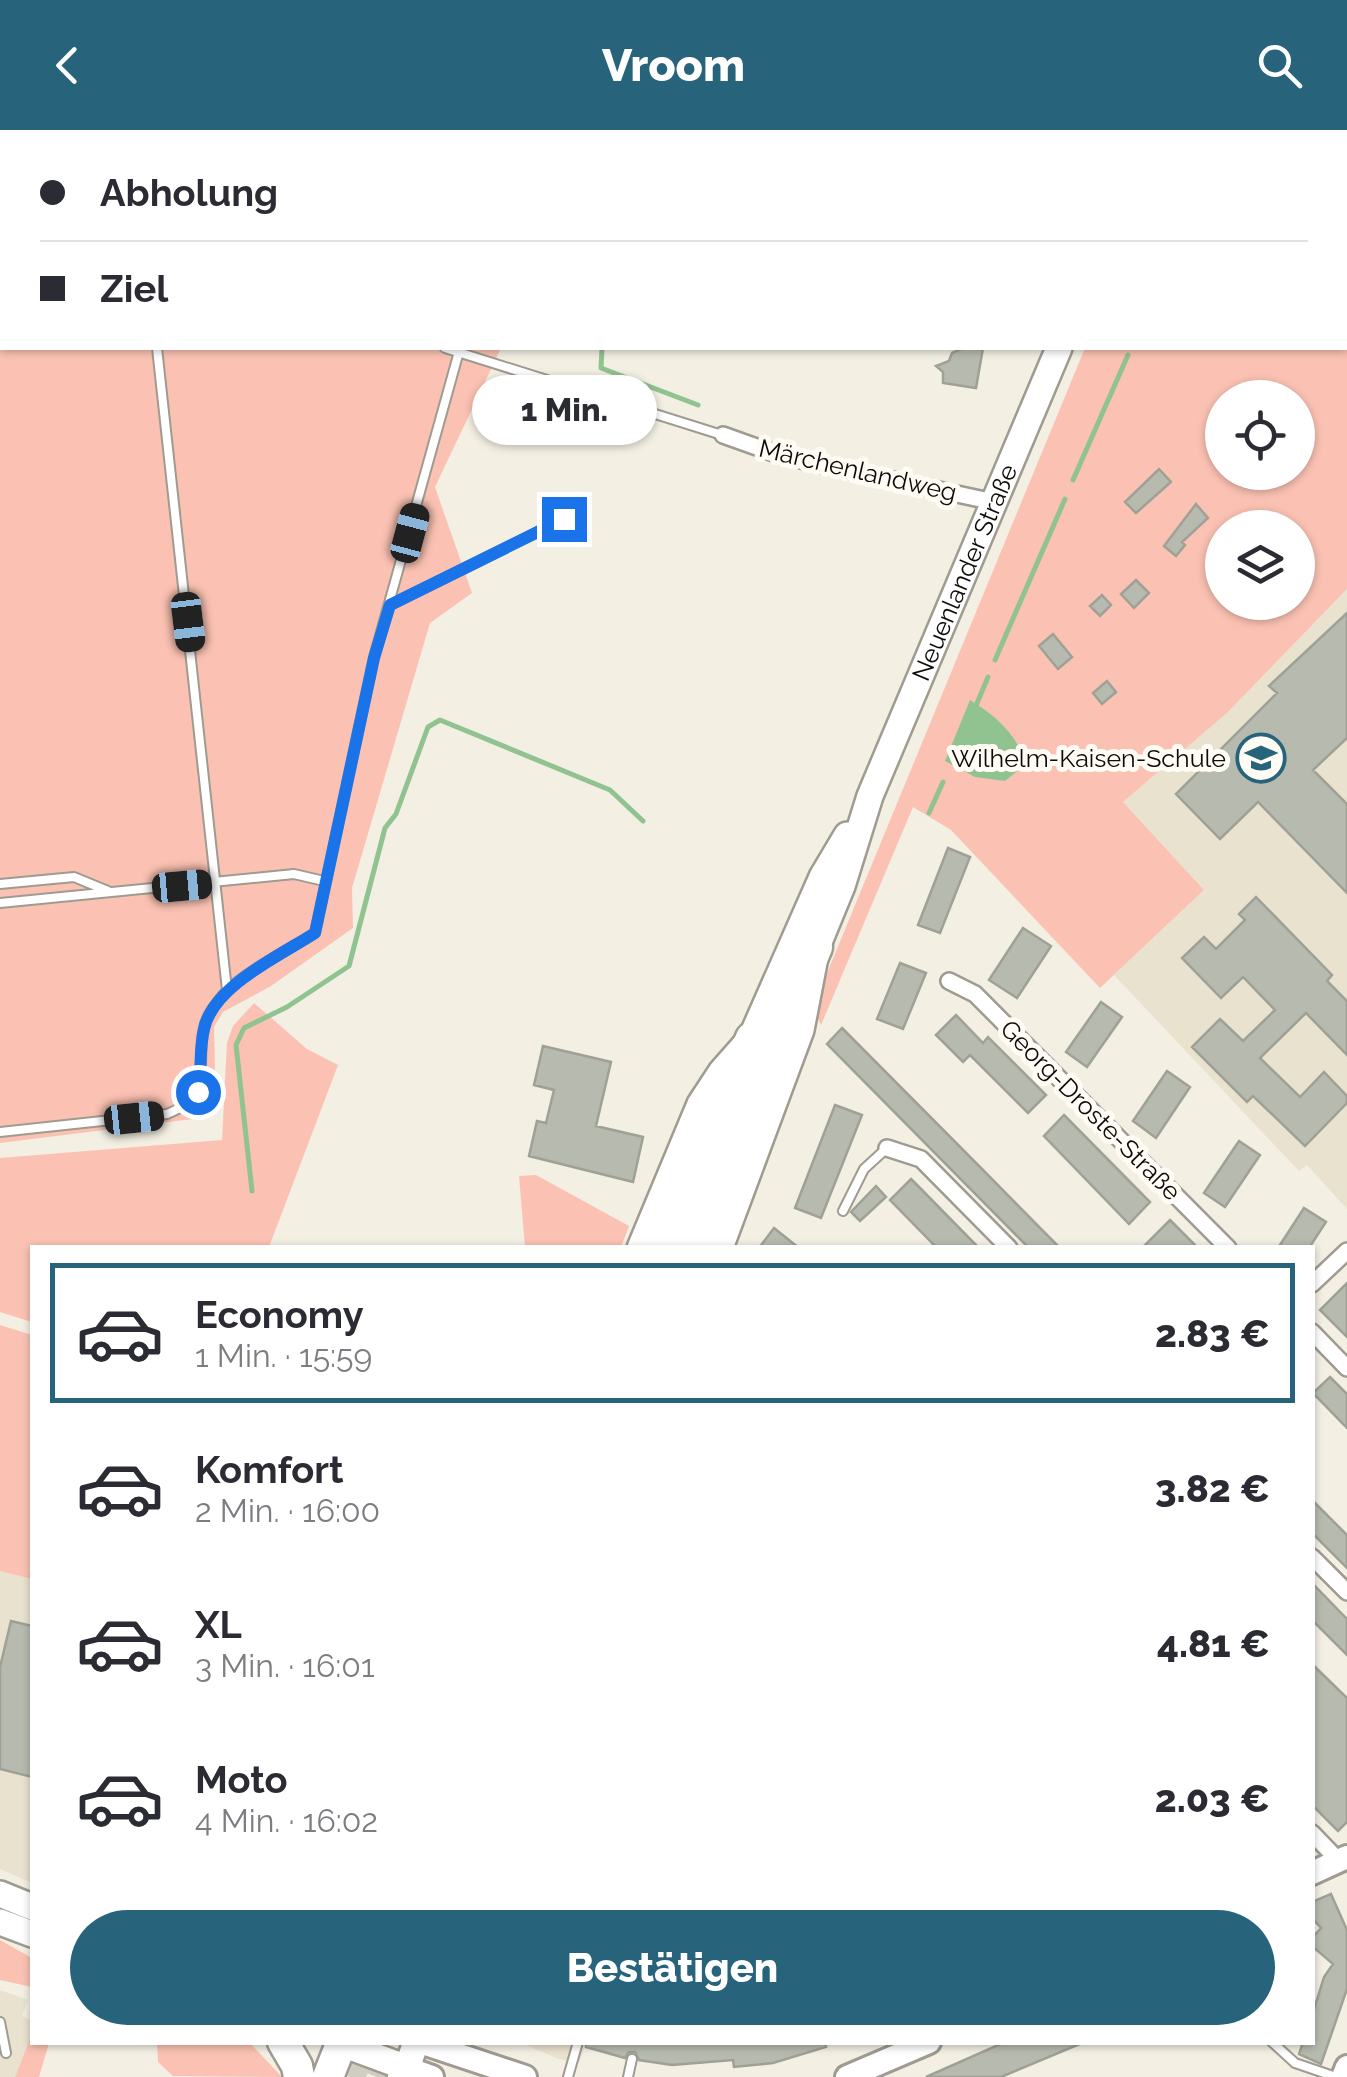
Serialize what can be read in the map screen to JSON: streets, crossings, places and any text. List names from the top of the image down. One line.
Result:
{"streets":{"highway":["Neuenlander Straße"],"street":["Märchenlandweg","Georg-Droste-Straße"]},"crossings":[["Märchenlandweg","Neuenlander Straße"]],"places":{"school or university":["Wilhelm-Kaisen-Schule"]},"page":{"header":"Vroom","banner":["Abholung","Ziel"],"bubble":"1 Min.","list":[{"name":"Economy","note":"1 Min. · 15:59","value":"2.83 €"},{"name":"Komfort","note":"2 Min. · 16:00","value":"3.82 €"},{"name":"XL","note":"3 Min. · 16:01","value":"4.81 €"},{"name":"Moto","note":"4 Min. · 16:02","value":"2.03 €"}],"buttons":"Bestätigen"}}
